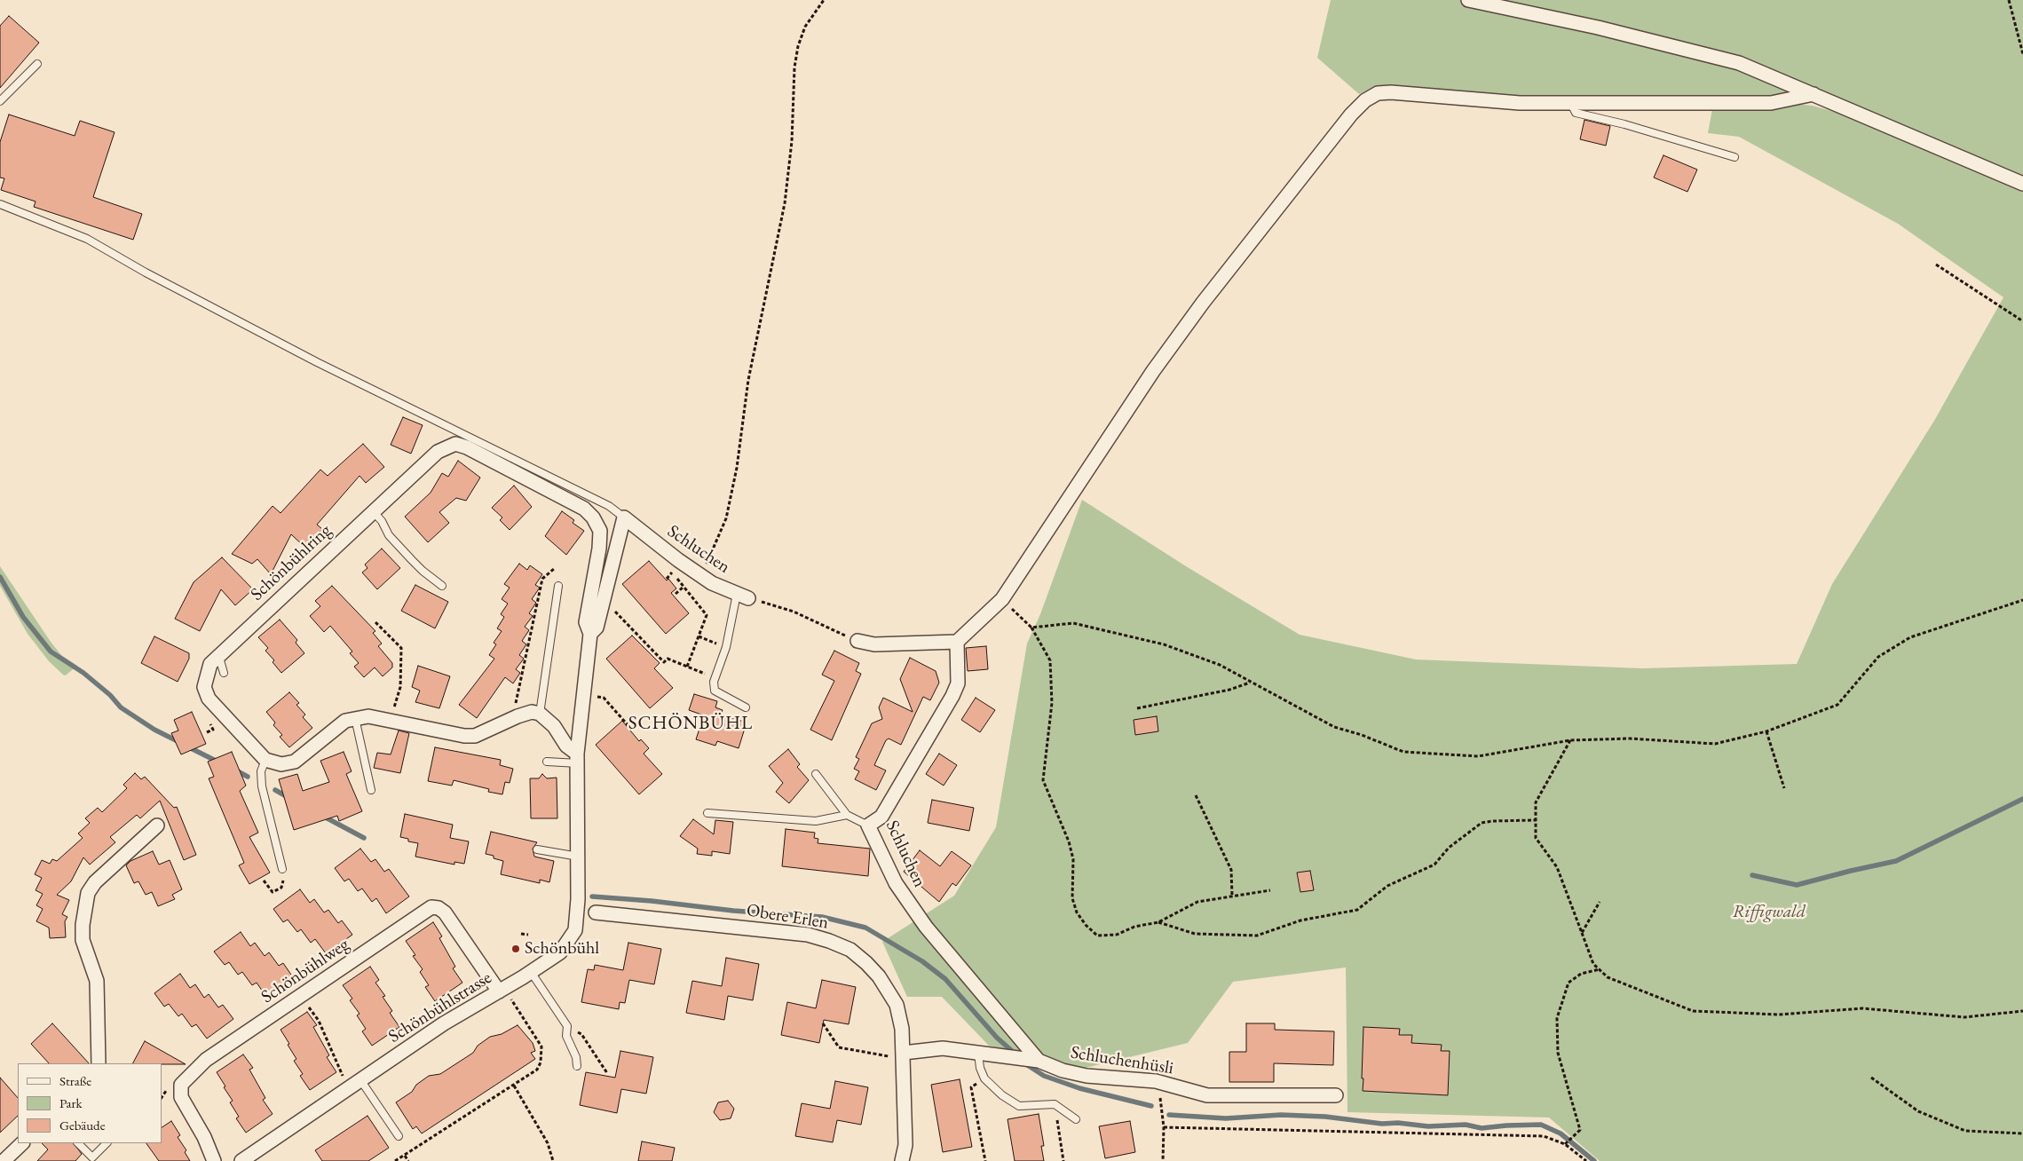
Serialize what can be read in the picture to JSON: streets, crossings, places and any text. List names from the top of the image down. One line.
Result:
{"streets":{"street":["Schluchen","Schönbühlring","Obere Erlen","Schönbühlweg","Schönbühlstrasse","Schluchenhüsli"]},"crossings":[["Schluchen","Schluchenhüsli"],["Schönbühlring","Schönbühlstrasse"],["Obere Erlen","Schluchenhüsli"],["Schönbühlweg","Schönbühlstrasse"]],"districts":["SCHÖNBÜHL"],"parks":["Riffigwald"],"places":["Schönbühl"],"legend":["Straße","Park","Gebäude"]}
